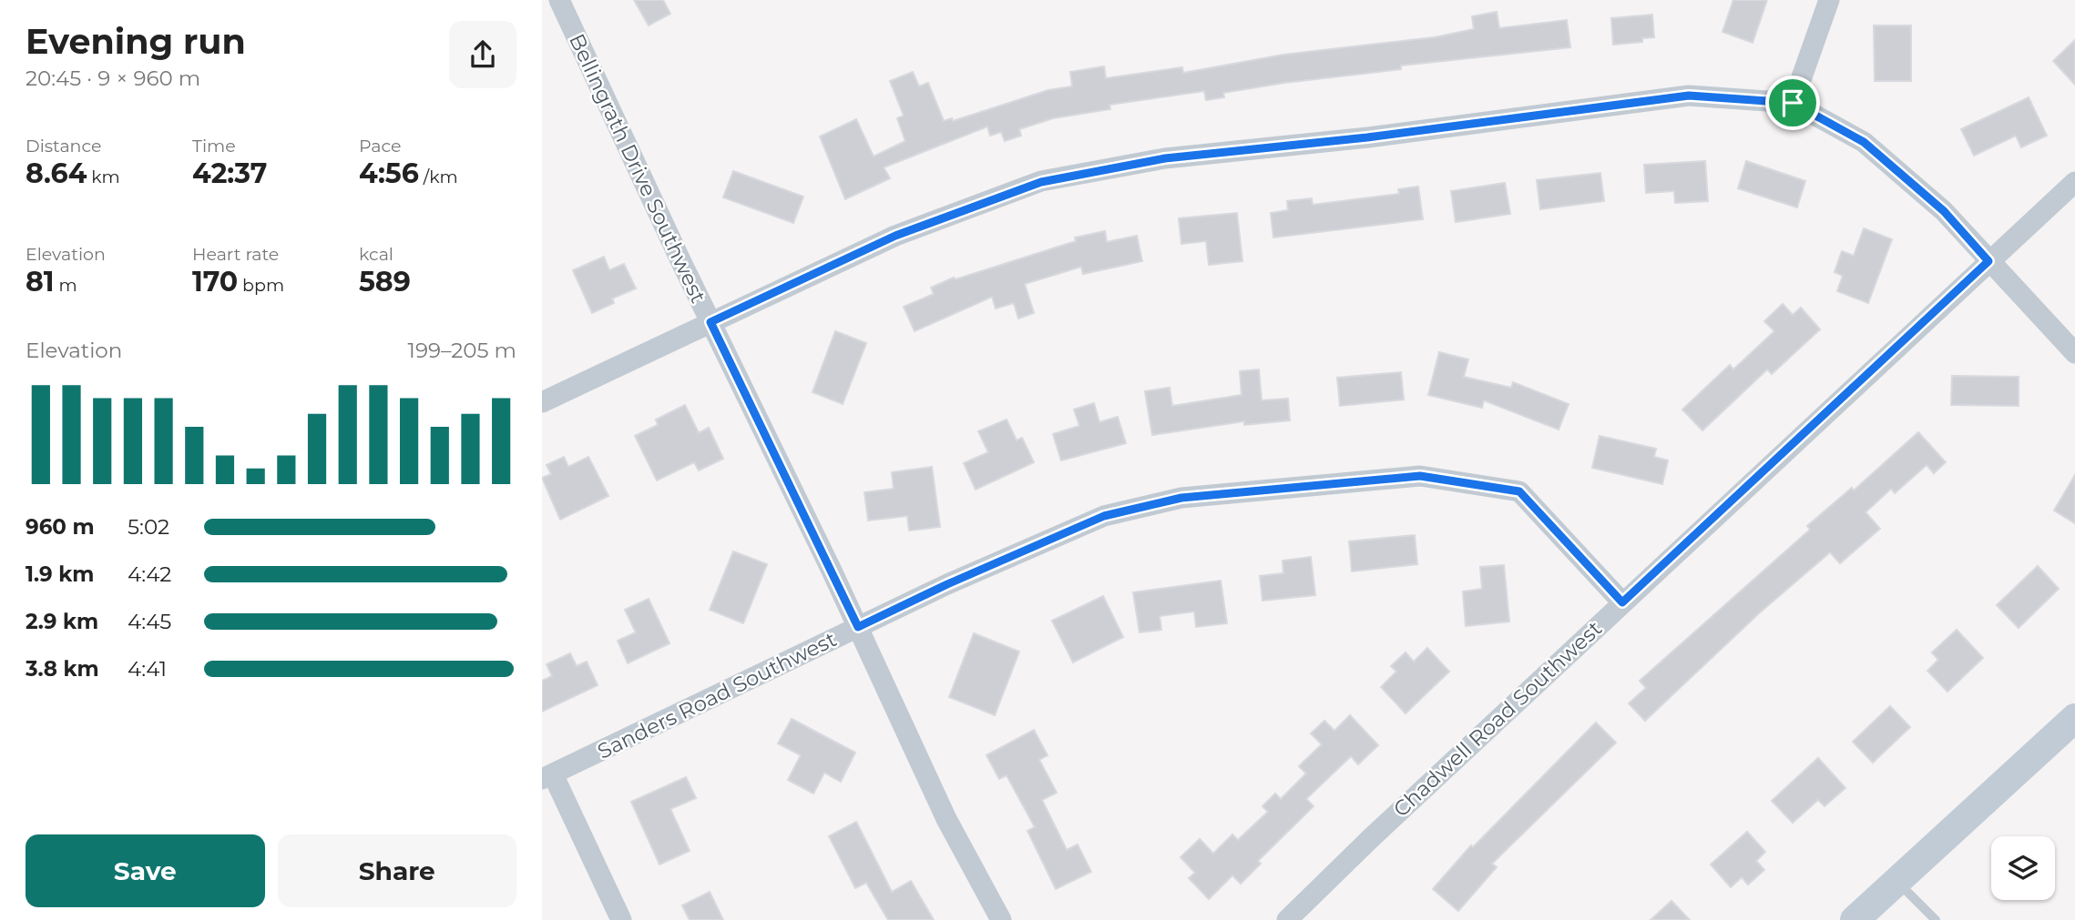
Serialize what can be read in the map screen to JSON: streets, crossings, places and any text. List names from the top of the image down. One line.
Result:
{"streets":{"street":["Bellingrath Drive Southwest","Sanders Road Southwest","Chadwell Road Southwest"]},"crossings":[["Bellingrath Drive Southwest","Sanders Road Southwest"],["Sanders Road Southwest","Chadwell Road Southwest"]],"page":{"heading":["Evening run","20:45 · 9 × 960 m"],"stats":[["Distance","8.64 km"],["Time","42:37"],["Pace","4:56 /km"],["Elevation","81 m"],["Heart rate","170 bpm"],["kcal","589"]],"chart":["Elevation","199–205 m"],"list":[{"name":"960 m","note":"5:02"},{"name":"1.9 km","note":"4:42"},{"name":"2.9 km","note":"4:45"},{"name":"3.8 km","note":"4:41"}],"buttons":["Save","Share"]}}
